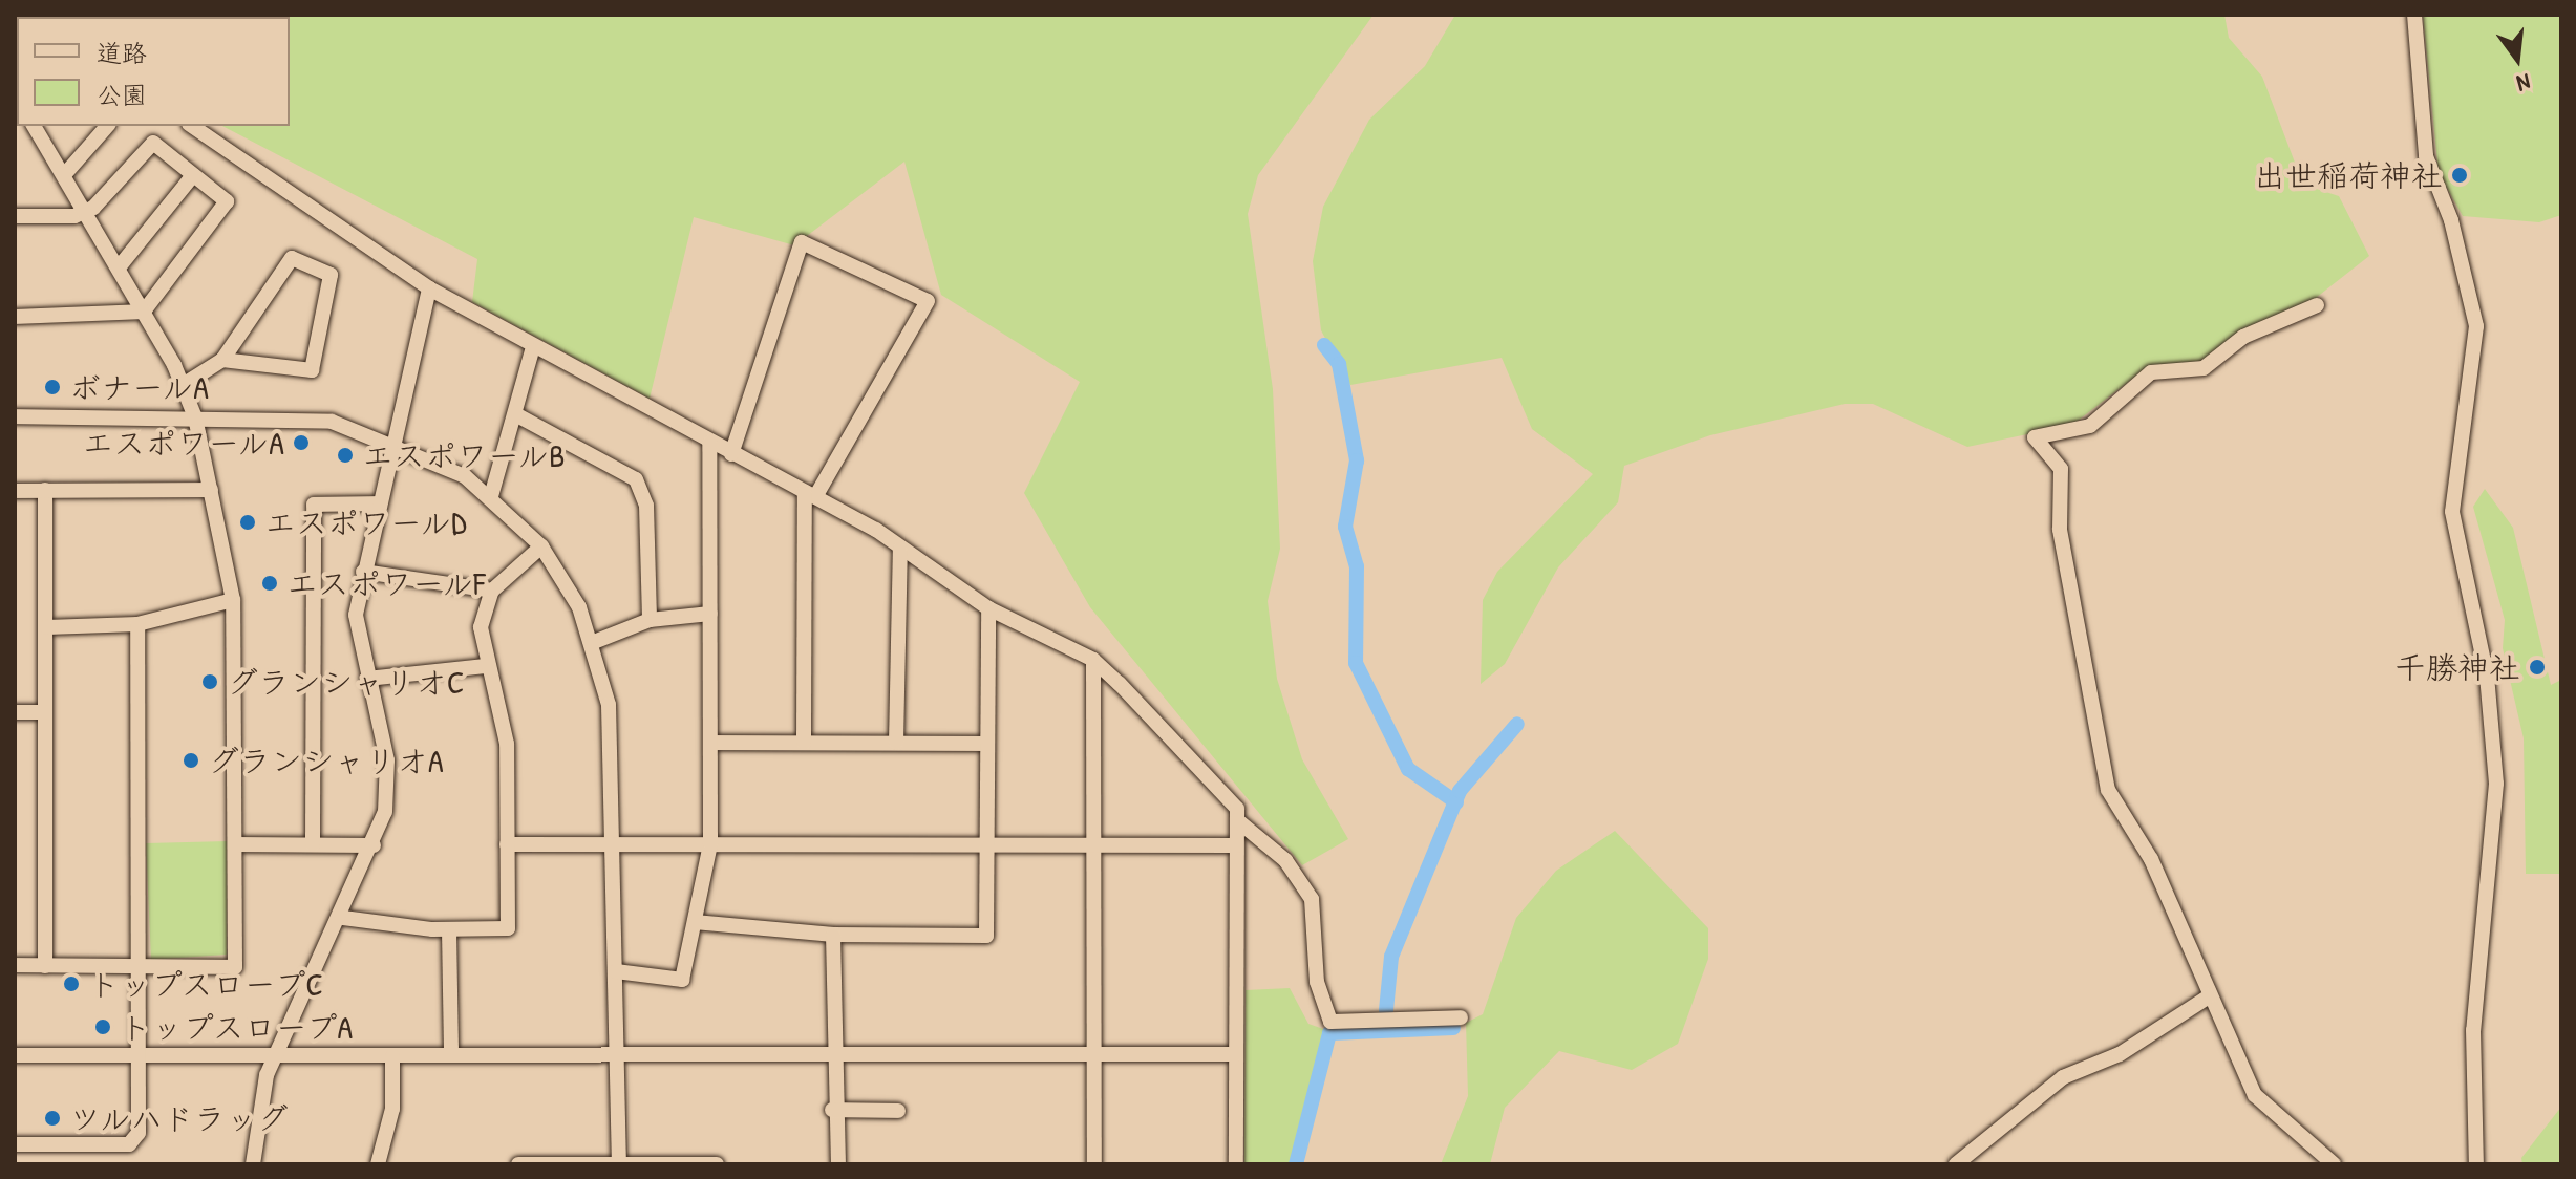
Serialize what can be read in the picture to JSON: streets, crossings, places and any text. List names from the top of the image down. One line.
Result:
{"places":["出世稲荷神社","ボナールA","エスポワールA","エスポワールB","エスポワールD","エスポワールF","千勝神社","グランシャリオC","グランシャリオA","トップスロープC","トップスロープA","ツルハドラッグ"],"legend":["道路","公園"],"north":"bottom"}
